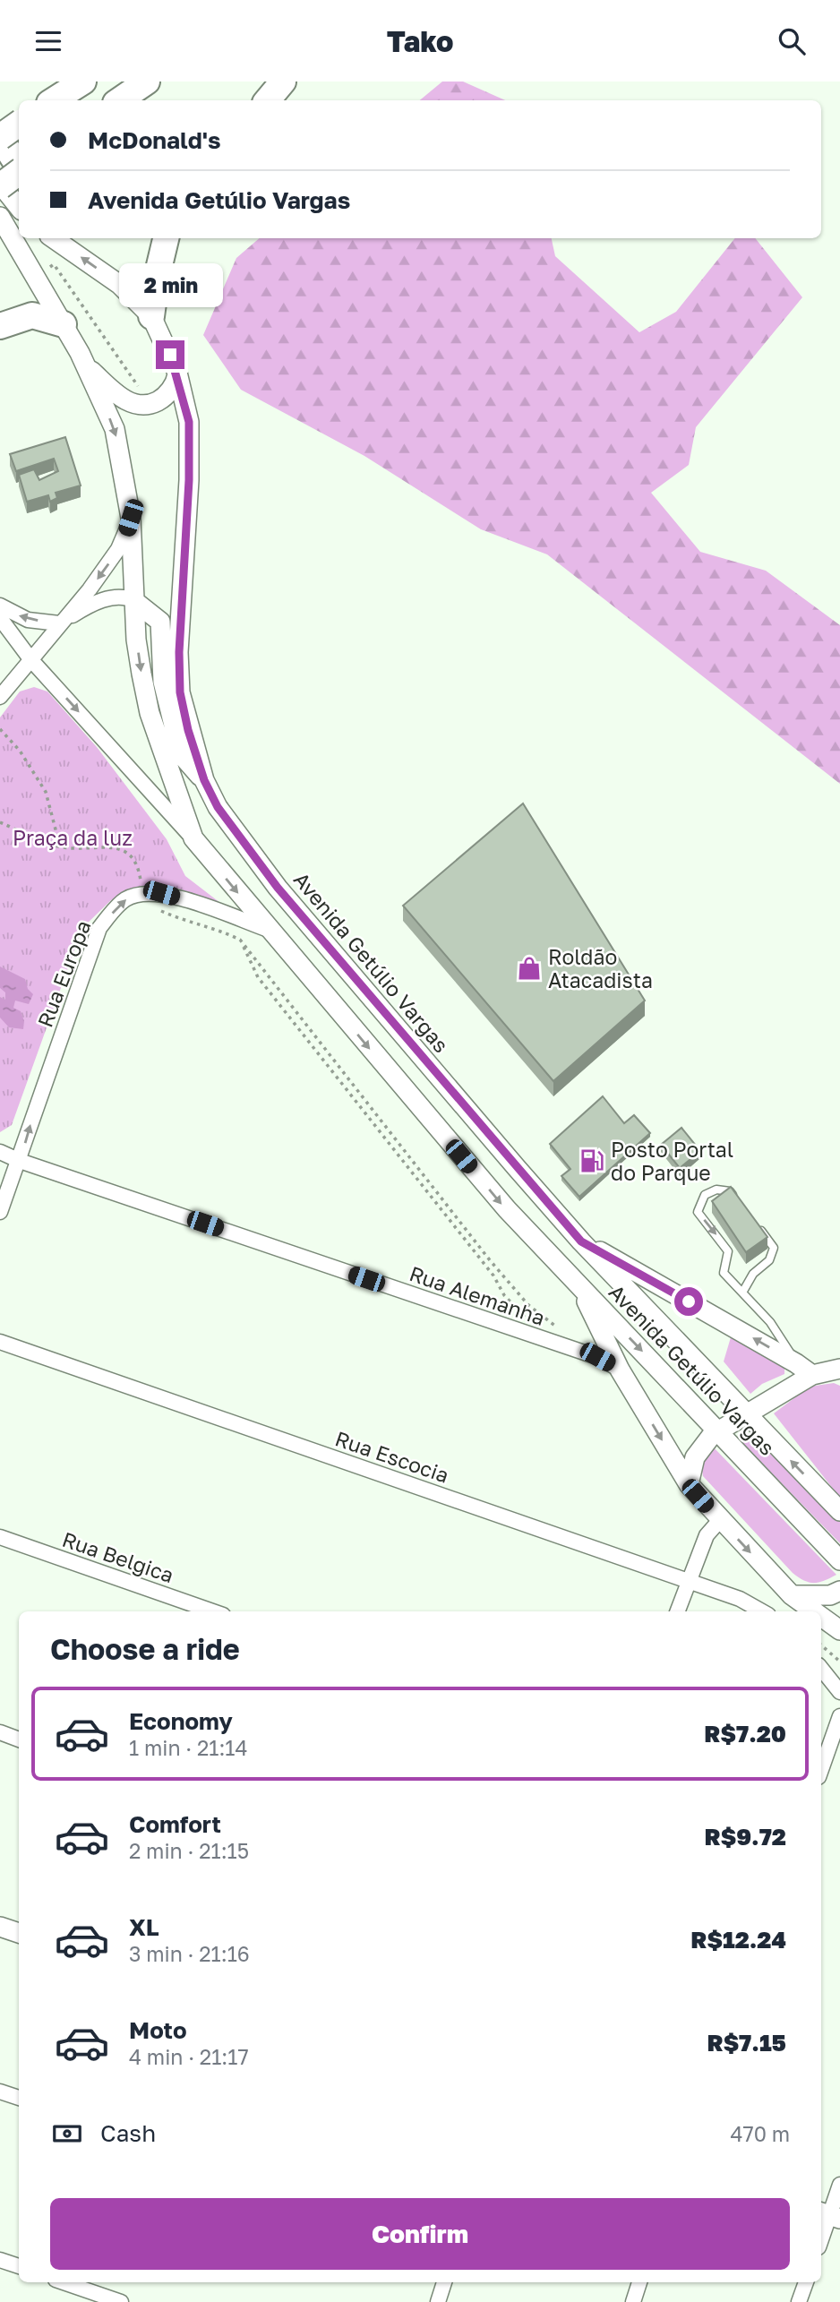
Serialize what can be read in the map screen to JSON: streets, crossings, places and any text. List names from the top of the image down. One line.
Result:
{"streets":{"main road":["Avenida Getúlio Vargas"],"street":["Rua Europa","Rua Alemanha","Rua Escocia","Rua Belgica"]},"crossings":[["Rua Europa","Rua Alemanha"]],"one_way":["Rua Europa"],"parks":["Praça da luz"],"places":{"shop":["Roldão Atacadista"],"fuel station":["Posto Portal do Parque"]},"page":{"header":"Tako","banner":["McDonald's","Avenida Getúlio Vargas"],"bubble":"2 min","heading":"Choose a ride","list":[{"name":"Economy","note":"1 min · 21:14","value":"R$7.20"},{"name":"Comfort","note":"2 min · 21:15","value":"R$9.72"},{"name":"XL","note":"3 min · 21:16","value":"R$12.24"},{"name":"Moto","note":"4 min · 21:17","value":"R$7.15"}],"pay":["Cash","470 m"],"buttons":"Confirm"}}
